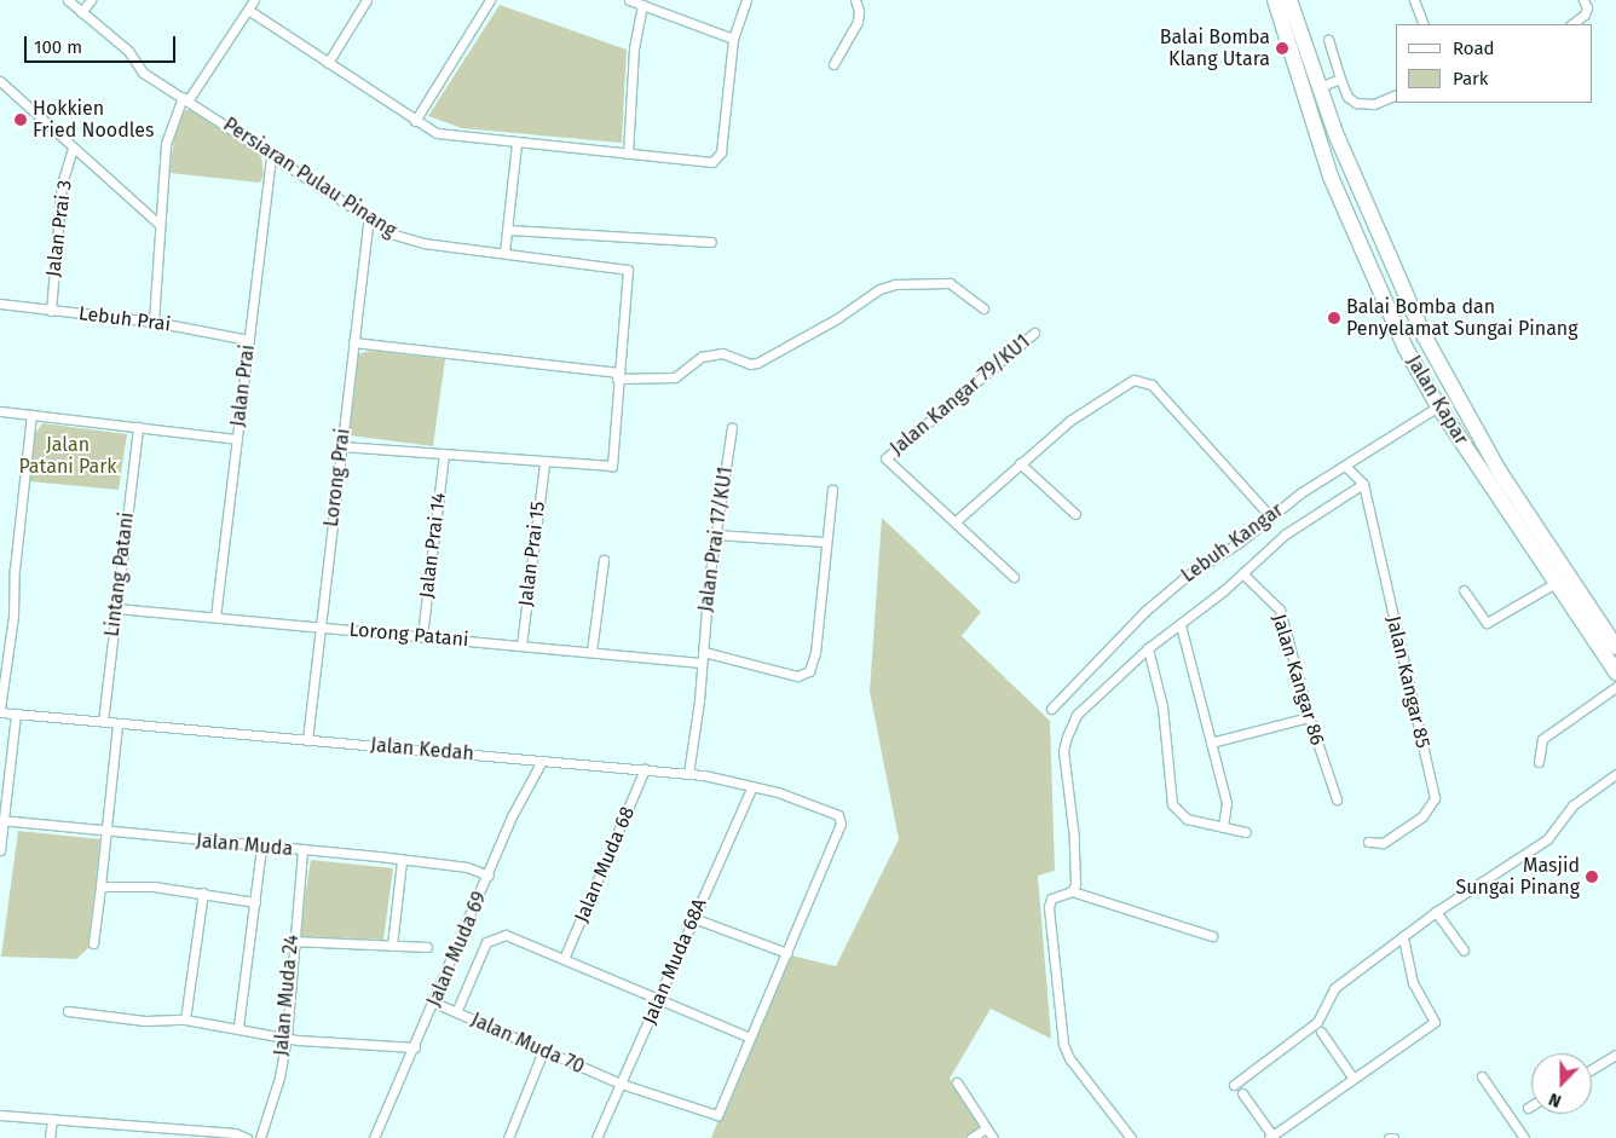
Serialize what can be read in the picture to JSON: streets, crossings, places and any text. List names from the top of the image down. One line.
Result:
{"streets":{"highway":["Jalan Kapar"],"street":["Persiaran Pulau Pinang","Jalan Prai 3","Lebuh Prai","Jalan Prai","Jalan Kangar 79/KU1","Lorong Prai","Jalan Prai 17/KU1","Lebuh Kangar","Jalan Prai 14","Jalan Prai 15","Lintang Patani","Lorong Patani","Jalan Kangar 86","Jalan Kangar 85","Jalan Kedah","Jalan Muda","Jalan Muda 68","Jalan Muda 69","Jalan Muda 68A","Jalan Muda 24","Jalan Muda 70"]},"crossings":[["Persiaran Pulau Pinang","Jalan Prai"],["Persiaran Pulau Pinang","Lorong Prai"],["Jalan Prai 3","Lebuh Prai"],["Lebuh Prai","Jalan Prai"],["Jalan Prai","Lorong Patani"],["Jalan Kapar","Lebuh Kangar"],["Lorong Prai","Lorong Patani"],["Lorong Prai","Jalan Kedah"],["Jalan Prai 17/KU1","Lorong Patani"],["Jalan Prai 17/KU1","Jalan Kedah"],["Jalan Prai 14","Lorong Patani"],["Jalan Prai 15","Lorong Patani"],["Lintang Patani","Lorong Patani"],["Lintang Patani","Jalan Kedah"],["Jalan Kedah","Jalan Muda 68"],["Jalan Kedah","Jalan Muda 69"],["Jalan Kedah","Jalan Muda 68A"],["Jalan Muda","Jalan Muda 69"],["Jalan Muda","Jalan Muda 24"],["Jalan Muda 69","Jalan Muda 70"],["Jalan Muda 68A","Jalan Muda 70"]],"parks":["Jalan Patani Park"],"places":["Balai Bomba Klang Utara","Hokkien Fried Noodles","Balai Bomba dan Penyelamat Sungai Pinang","Masjid Sungai Pinang"],"legend":["Road","Park"],"scale_bar":"100 m","north":"bottom"}
